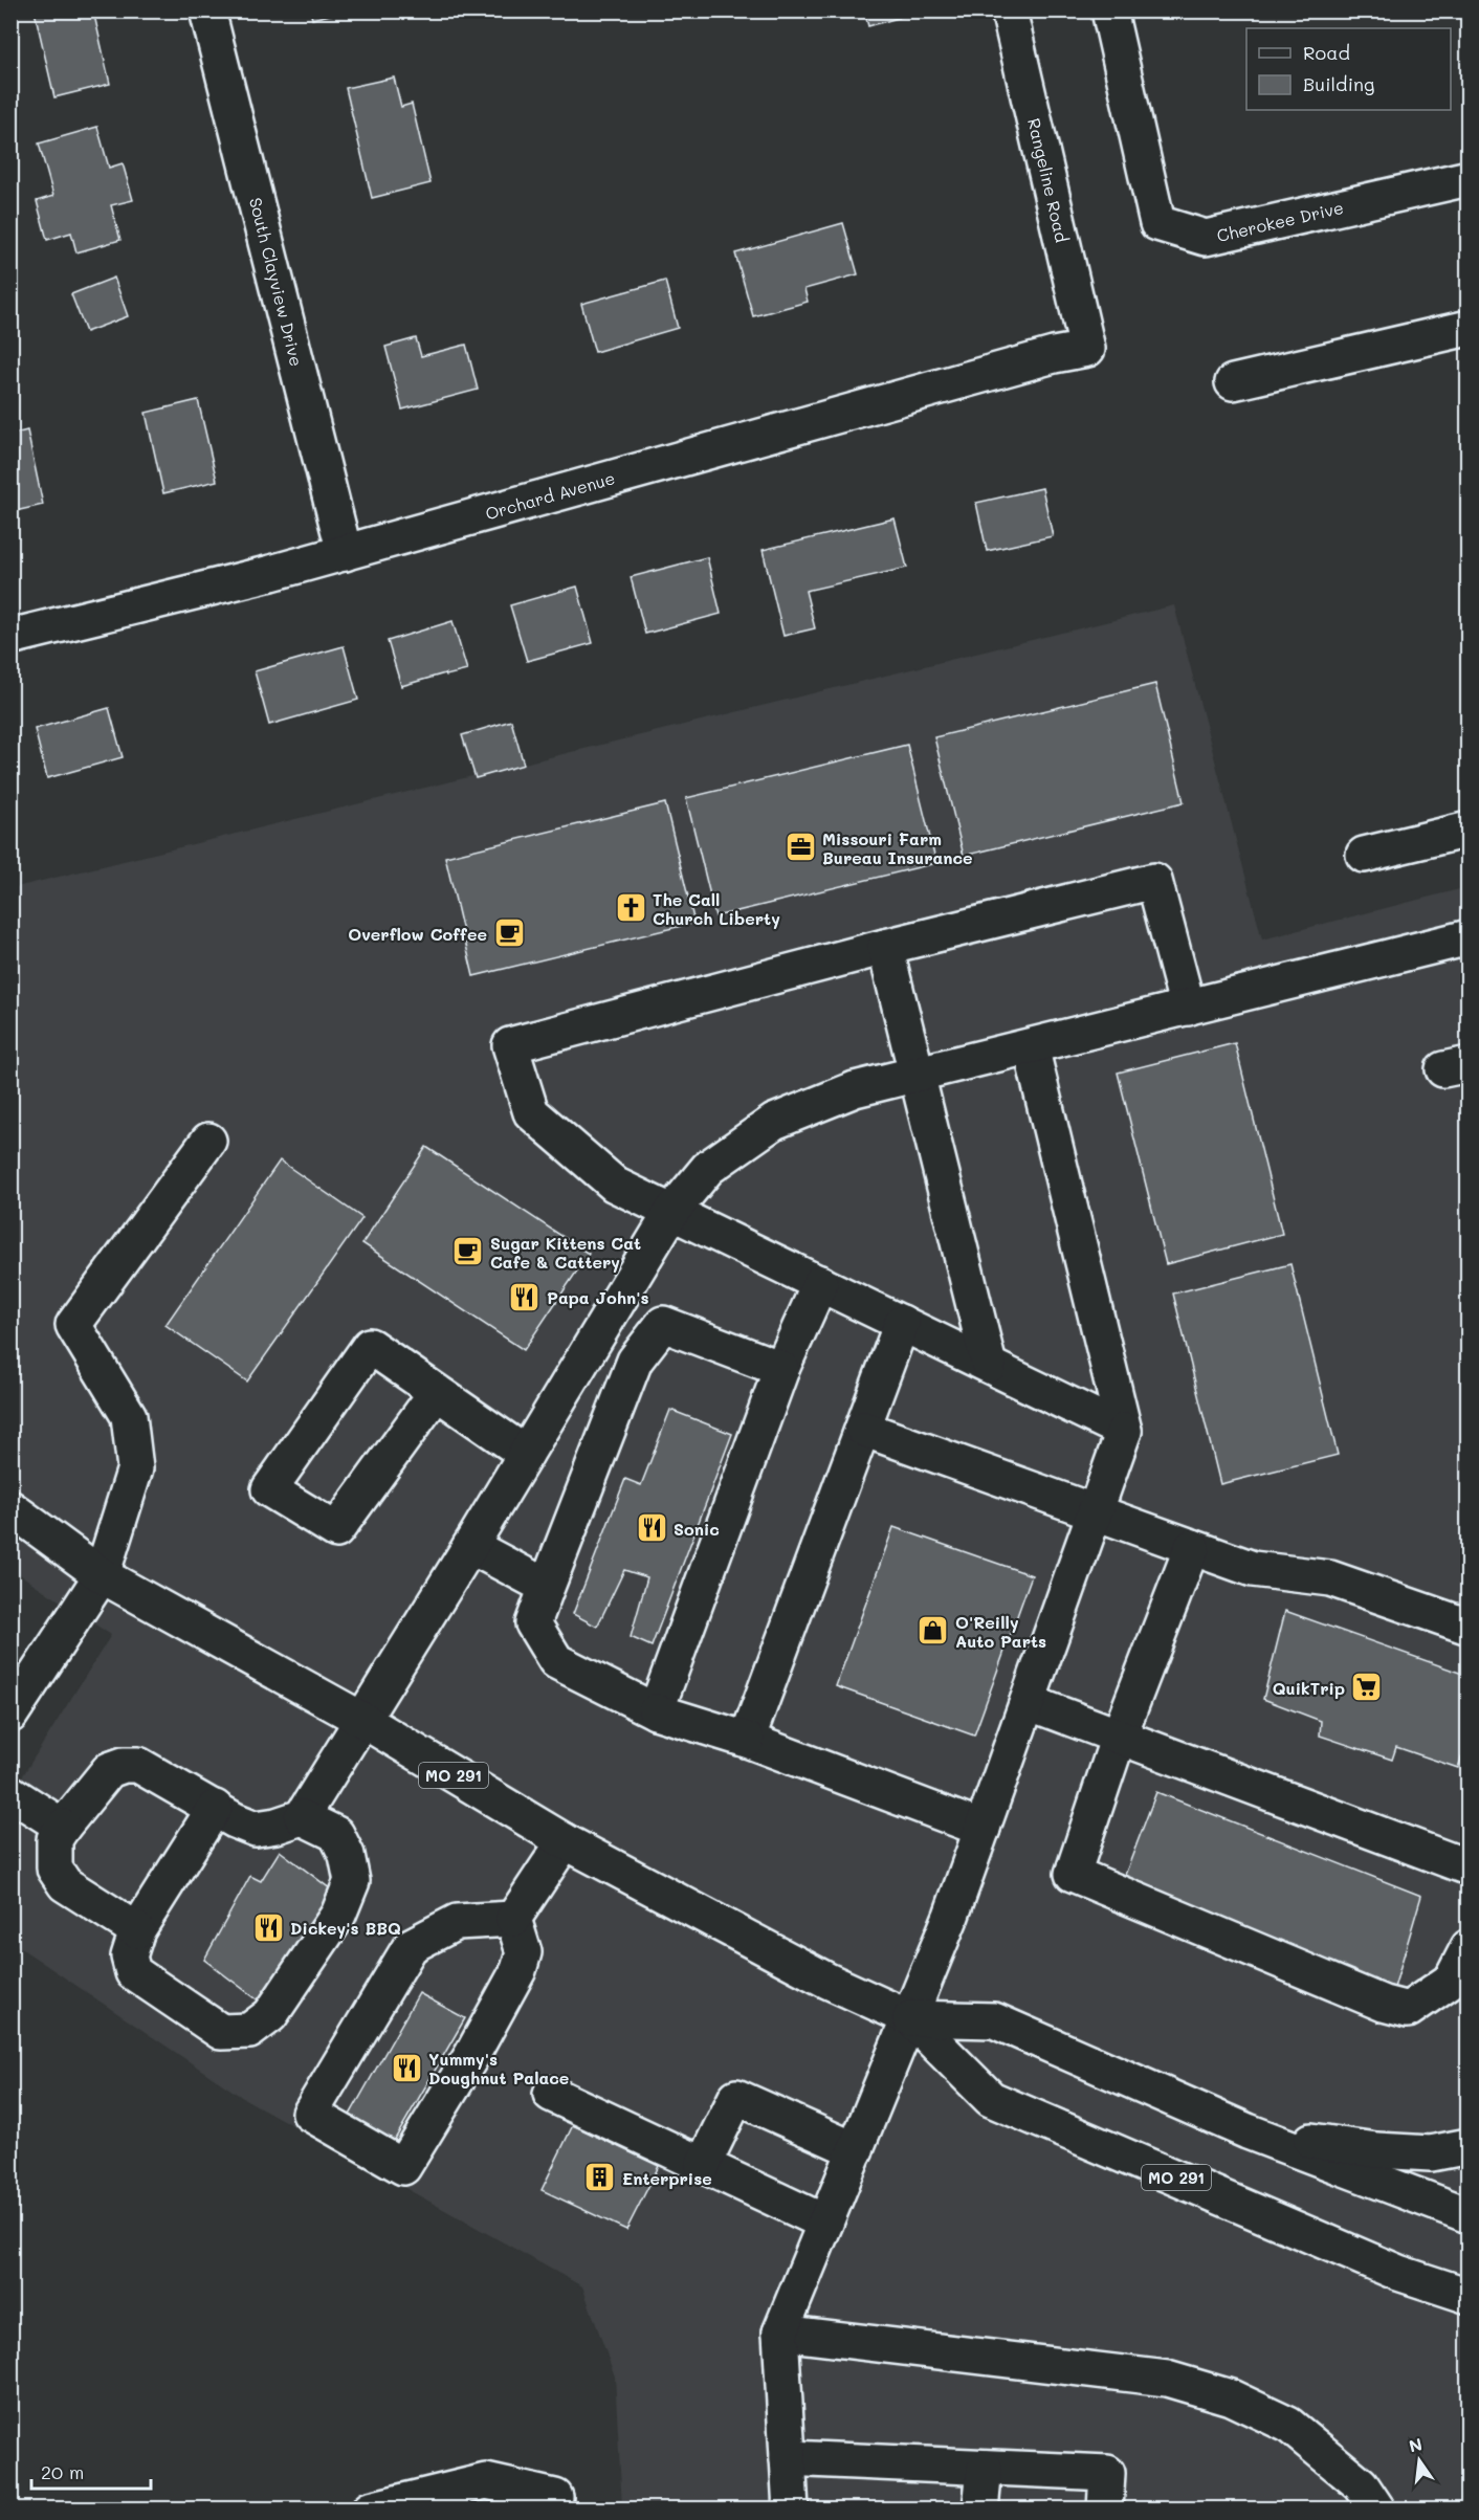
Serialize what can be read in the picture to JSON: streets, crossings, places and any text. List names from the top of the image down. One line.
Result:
{"streets":{"main road":["Rangeline Road","Cherokee Drive","South Clayview Drive","Orchard Avenue","MO 291"]},"crossings":[["Rangeline Road","Orchard Avenue"],["South Clayview Drive","Orchard Avenue"]],"places":{"office":["Missouri Farm Bureau Insurance"],"church":["The Call Church Liberty"],"cafe":["Overflow Coffee","Sugar Kittens Cat Cafe & Cattery"],"restaurant":["Papa John's","Sonic","Dickey's BBQ","Yummy's Doughnut Palace"],"shop":["O'Reilly Auto Parts"],"supermarket":["QuikTrip"],"building":["Enterprise"]},"legend":["Road","Building"],"scale_bar":"20 m","north":"top"}
